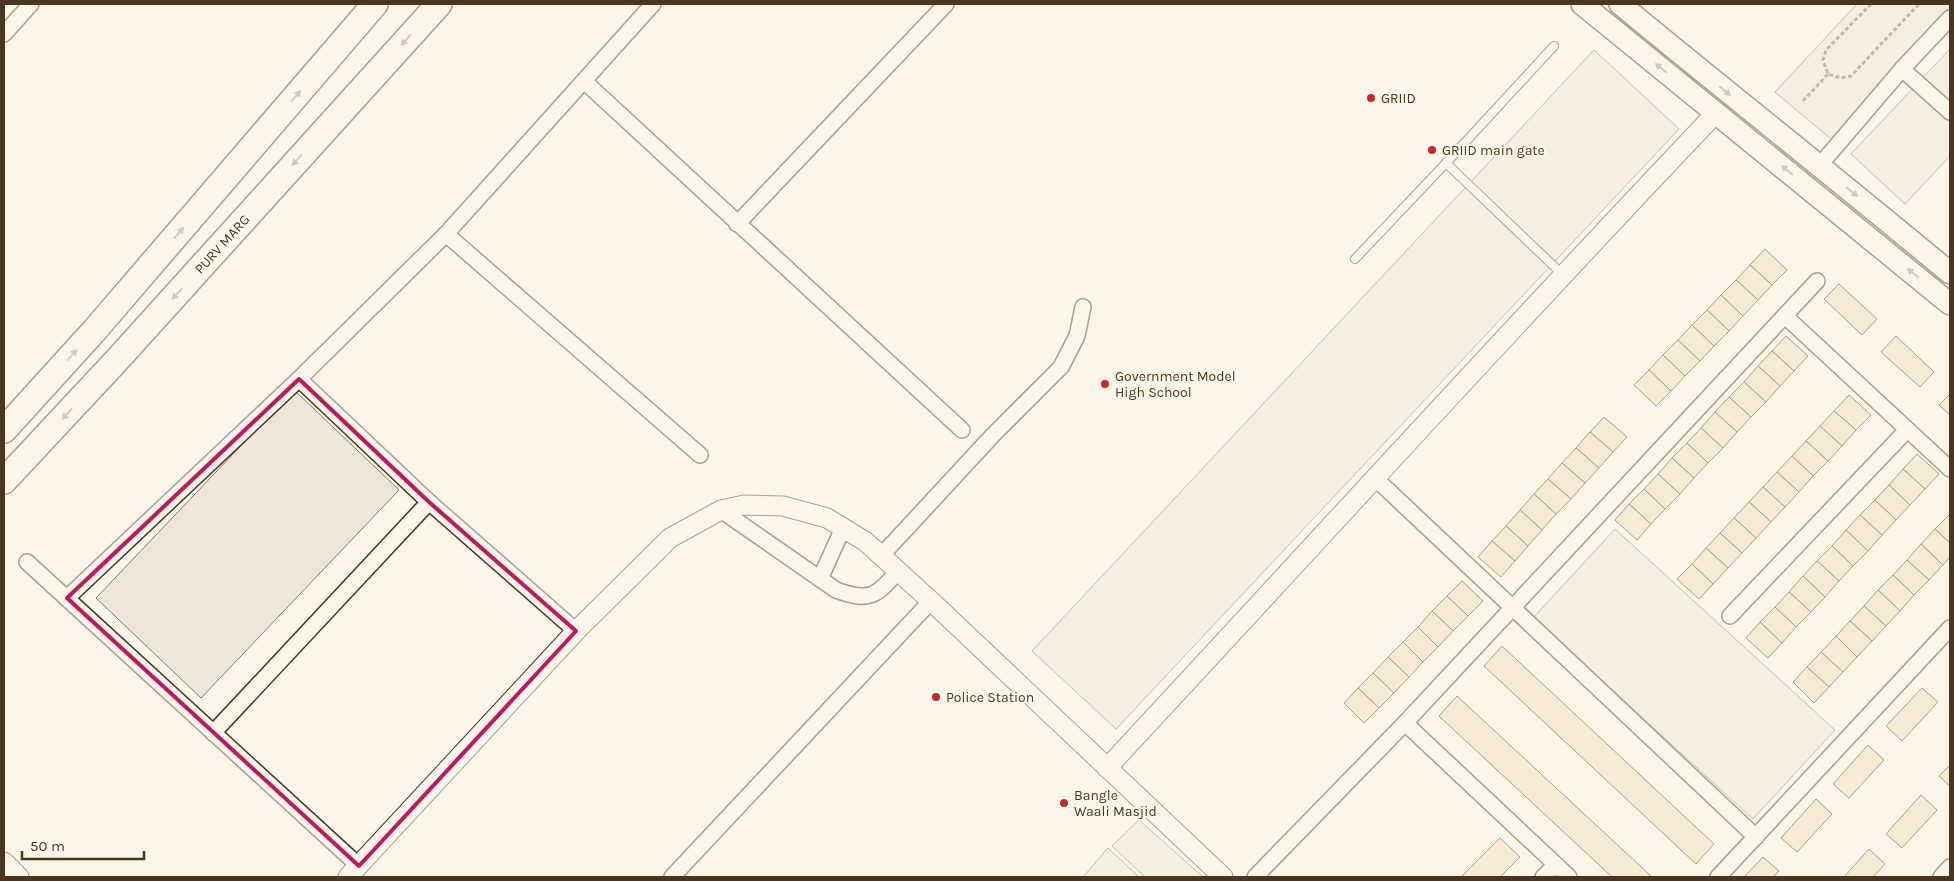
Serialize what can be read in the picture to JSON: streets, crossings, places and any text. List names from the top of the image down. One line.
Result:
{"streets":{"highway":["PURV MARG"]},"places":["GRIID","GRIID main gate","Government Model High School","Police Station","Bangle Waali Masjid"],"scale_bar":"50 m"}
